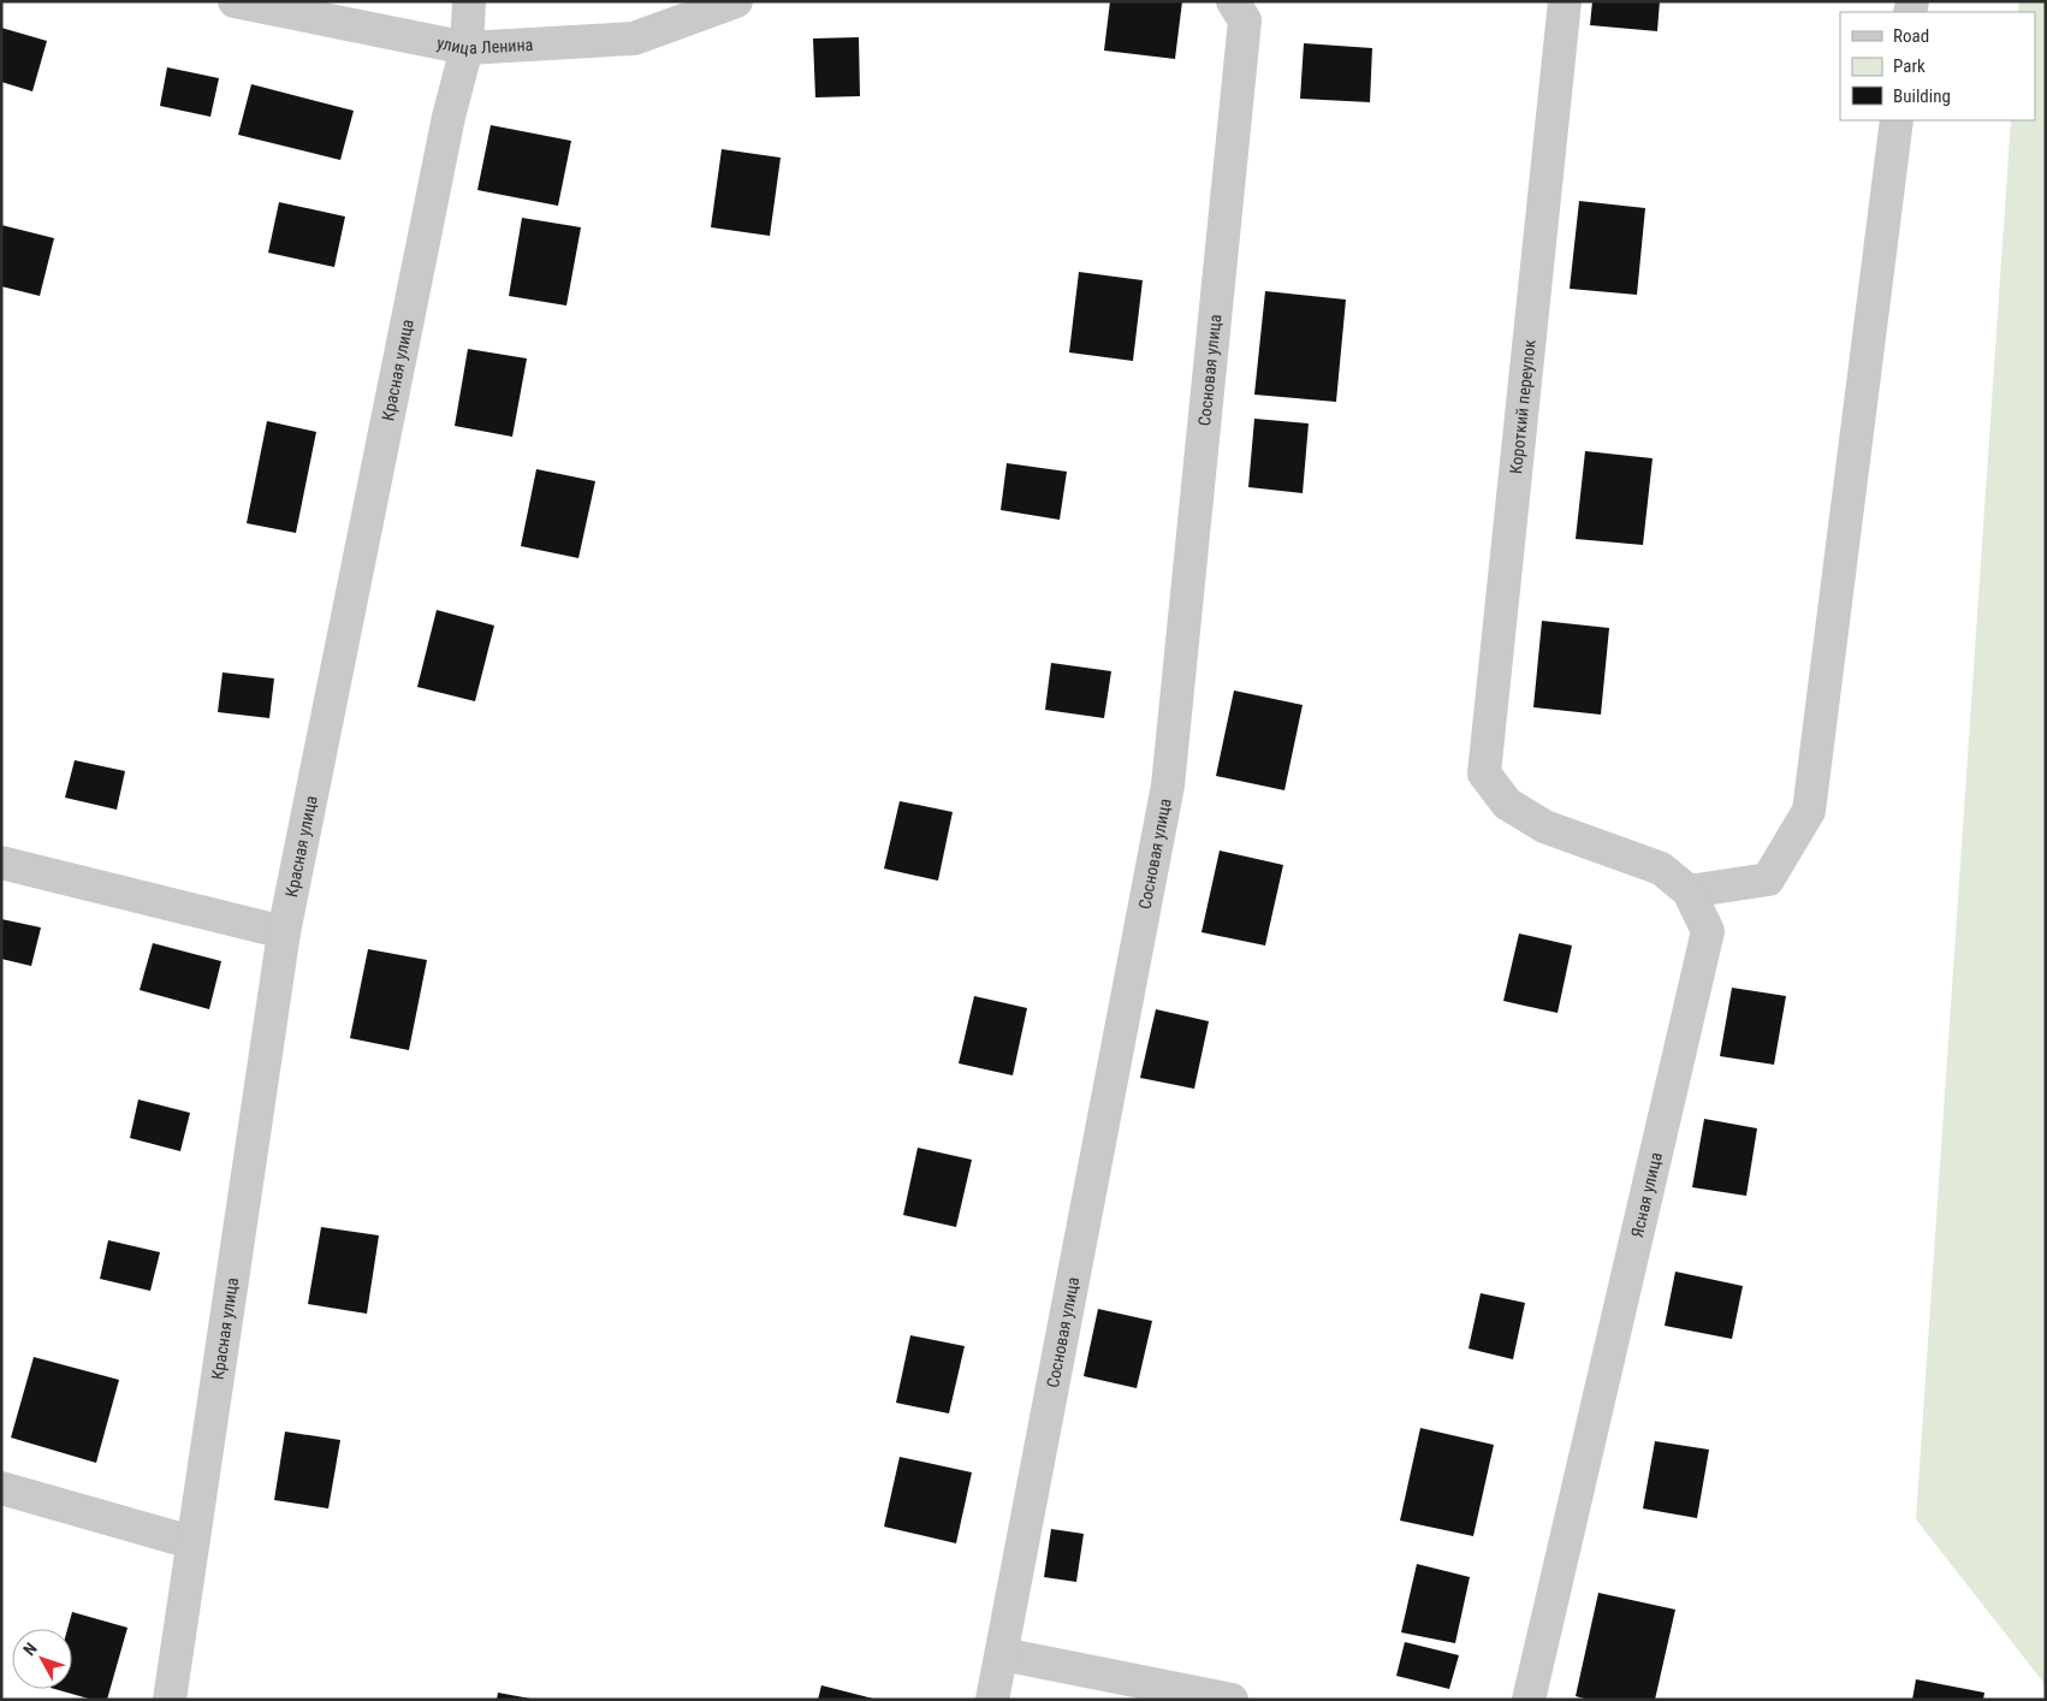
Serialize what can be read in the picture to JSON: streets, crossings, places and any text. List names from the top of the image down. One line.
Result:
{"streets":{"street":["улица Ленина","Красная улица","Сосновая улица","Короткий переулок","Ясная улица"]},"crossings":[["улица Ленина","Красная улица"],["Короткий переулок","Ясная улица"]],"legend":["Road","Park","Building"],"north":"top left"}
